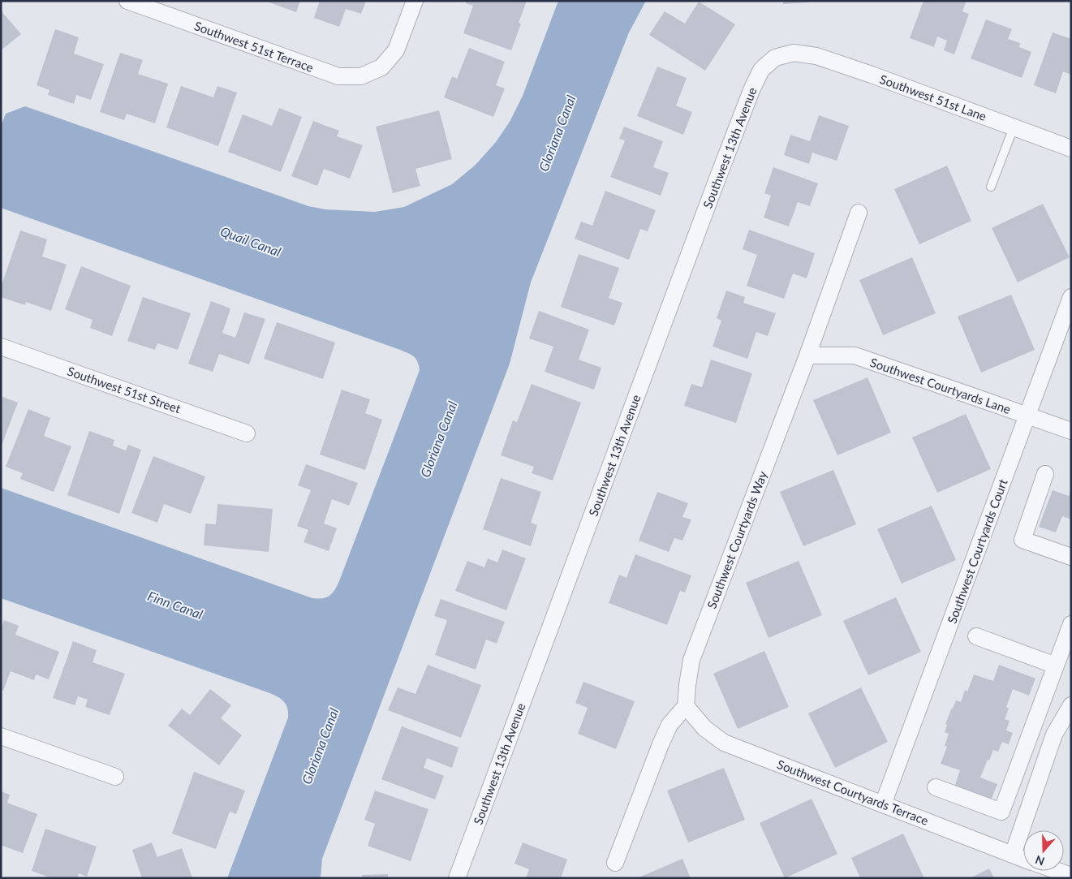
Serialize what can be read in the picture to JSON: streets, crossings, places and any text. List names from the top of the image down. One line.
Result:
{"streets":{"street":["Southwest 51st Terrace","Southwest 51st Lane","Southwest 13th Avenue","Southwest Courtyards Lane","Southwest 51st Street","Southwest Courtyards Way","Southwest Courtyards Court","Southwest Courtyards Terrace"]},"crossings":[["Southwest 51st Lane","Southwest 13th Avenue"],["Southwest Courtyards Lane","Southwest Courtyards Way"],["Southwest Courtyards Lane","Southwest Courtyards Court"],["Southwest Courtyards Way","Southwest Courtyards Terrace"],["Southwest Courtyards Court","Southwest Courtyards Terrace"]],"water":["Gloriana Canal","Quail Canal","Finn Canal"],"north":"bottom"}
